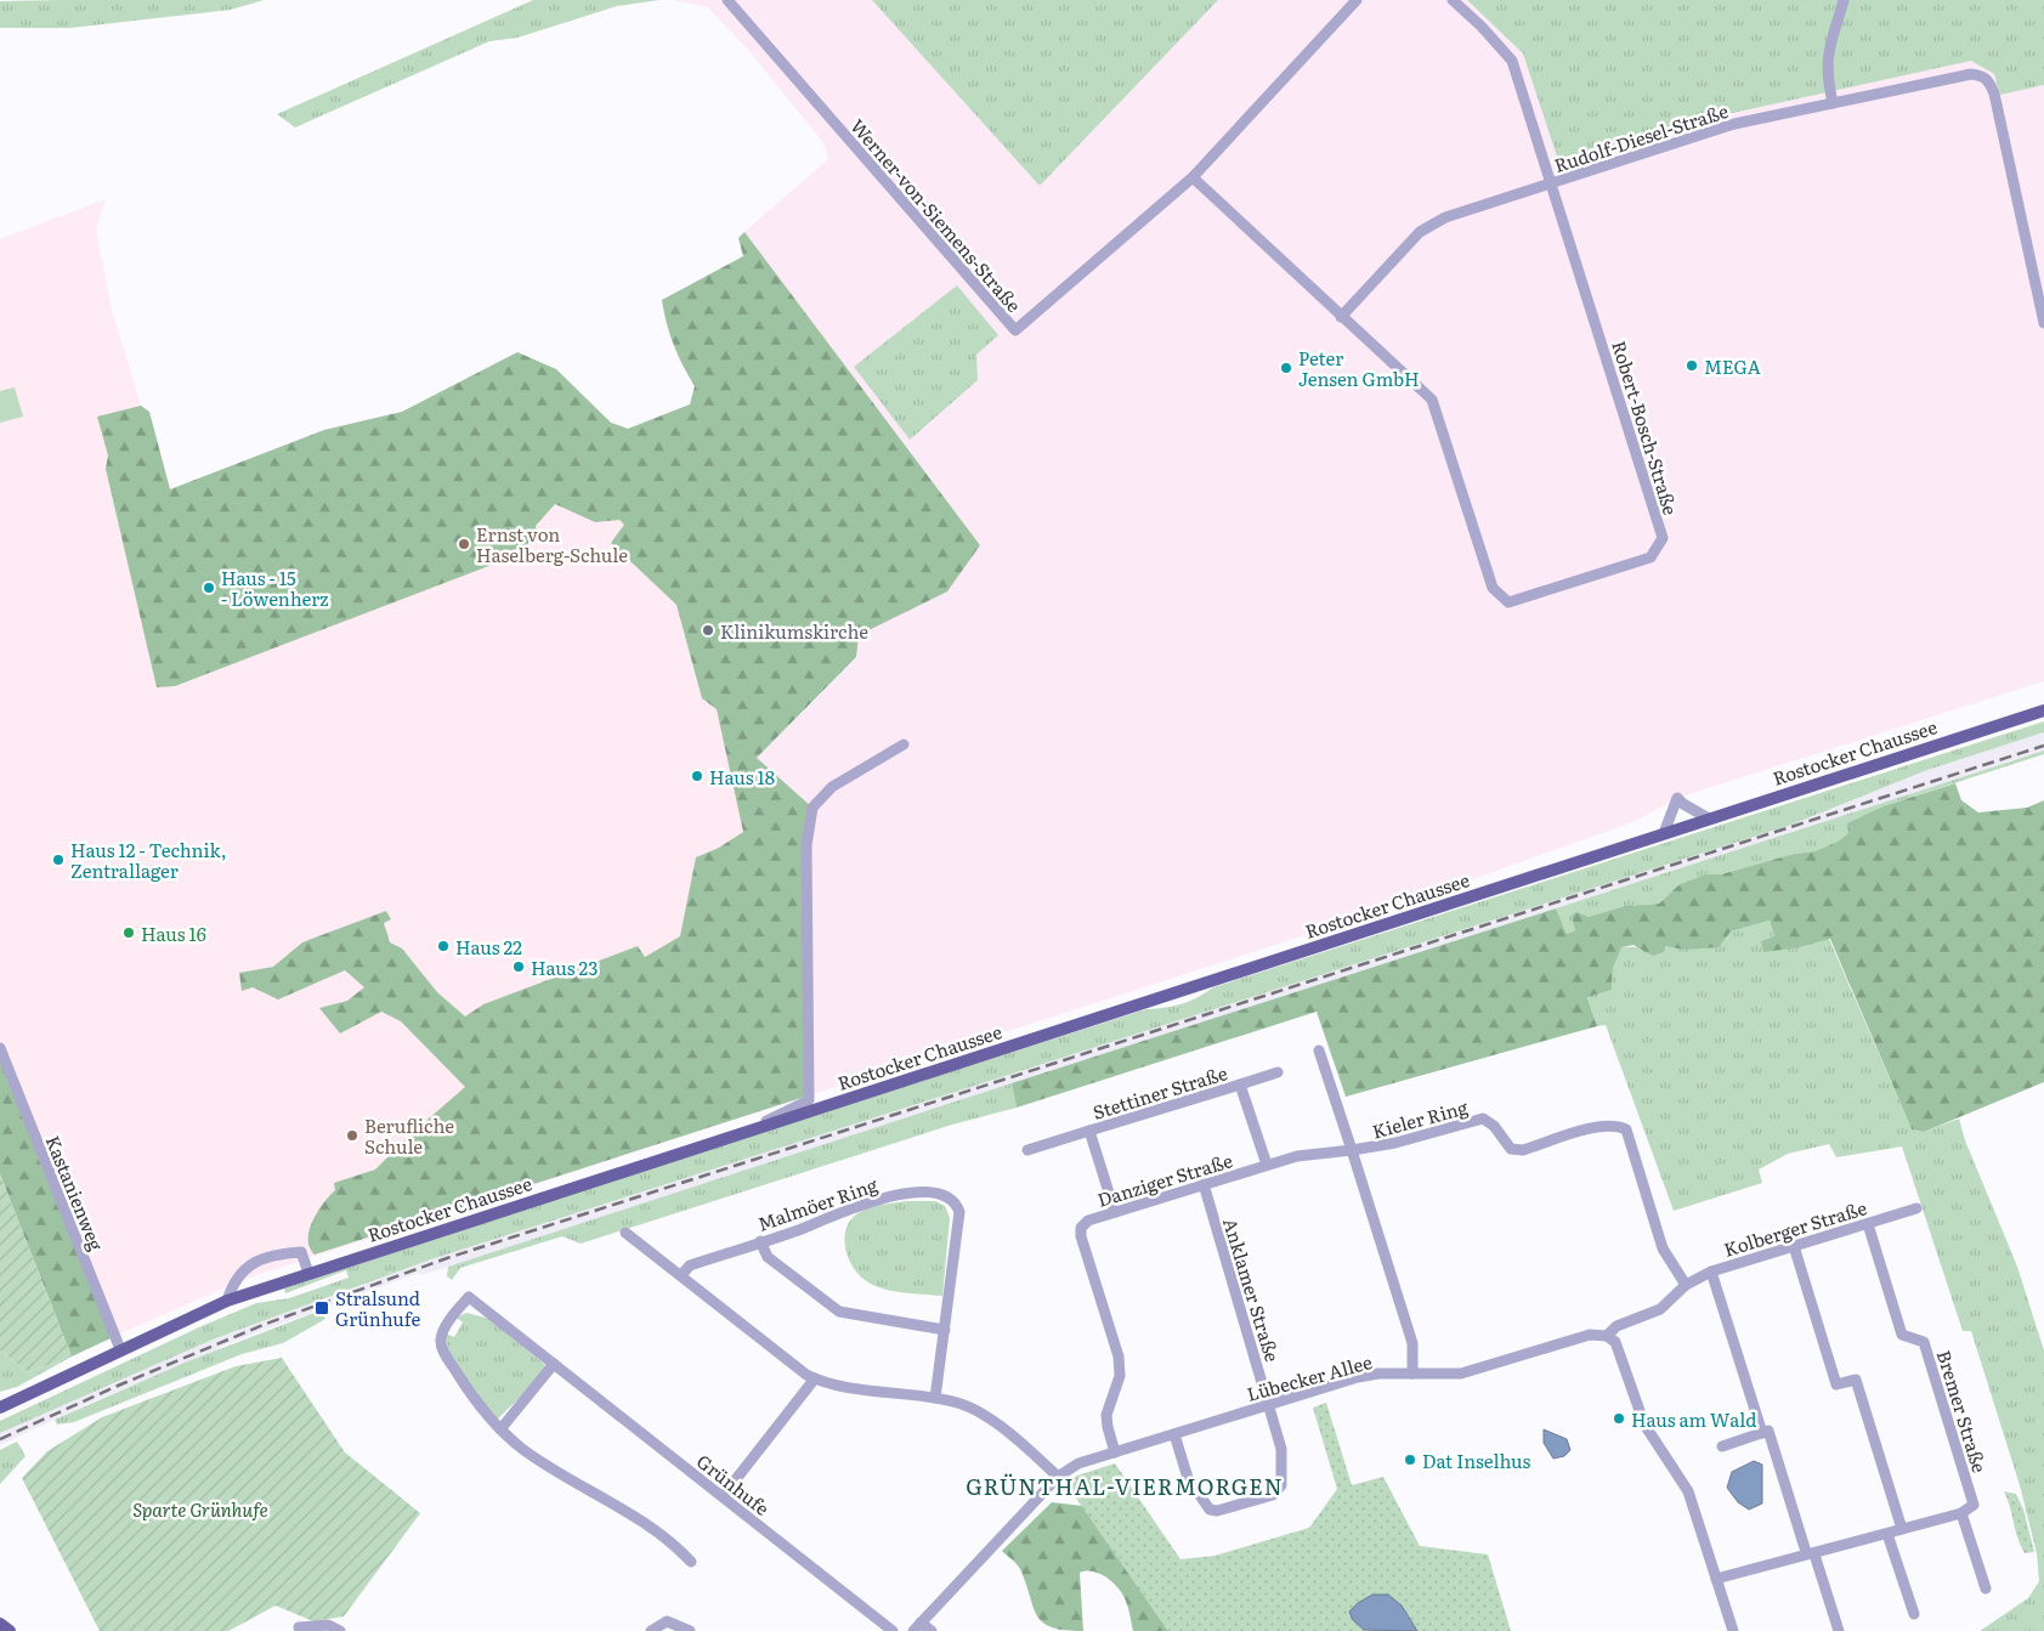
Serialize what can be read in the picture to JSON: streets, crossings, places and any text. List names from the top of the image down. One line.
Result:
{"streets":{"main road":["Rostocker Chaussee"],"street":["Rudolf-Diesel-Straße","Werner-von-Siemens-Straße","Robert-Bosch-Straße","Stettiner Straße","Kieler Ring","Danziger Straße","Kastanienweg","Malmöer Ring","Kolberger Straße","Anklamer Straße","Lübecker Allee","Bremer Straße","Grünhufe"]},"crossings":[["Rudolf-Diesel-Straße","Robert-Bosch-Straße"],["Rostocker Chaussee","Kastanienweg"],["Stettiner Straße","Danziger Straße"],["Kieler Ring","Danziger Straße"],["Kieler Ring","Kolberger Straße"],["Kieler Ring","Lübecker Allee"],["Danziger Straße","Anklamer Straße"],["Danziger Straße","Lübecker Allee"],["Kolberger Straße","Bremer Straße"],["Anklamer Straße","Lübecker Allee"]],"districts":["GRÜNTHAL-VIERMORGEN"],"parks":["Sparte Grünhufe"],"places":{"other":["MEGA","Peter Jensen GmbH","Ernst von Haselberg-Schule","Haus - 15 - Löwenherz","Klinikumskirche","Haus 18","Haus 12 - Technik, Zentrallager","Haus 16","Haus 22","Haus 23","Berufliche Schule","Haus am Wald","Dat Inselhus"],"transit":["Stralsund Grünhufe"]}}
